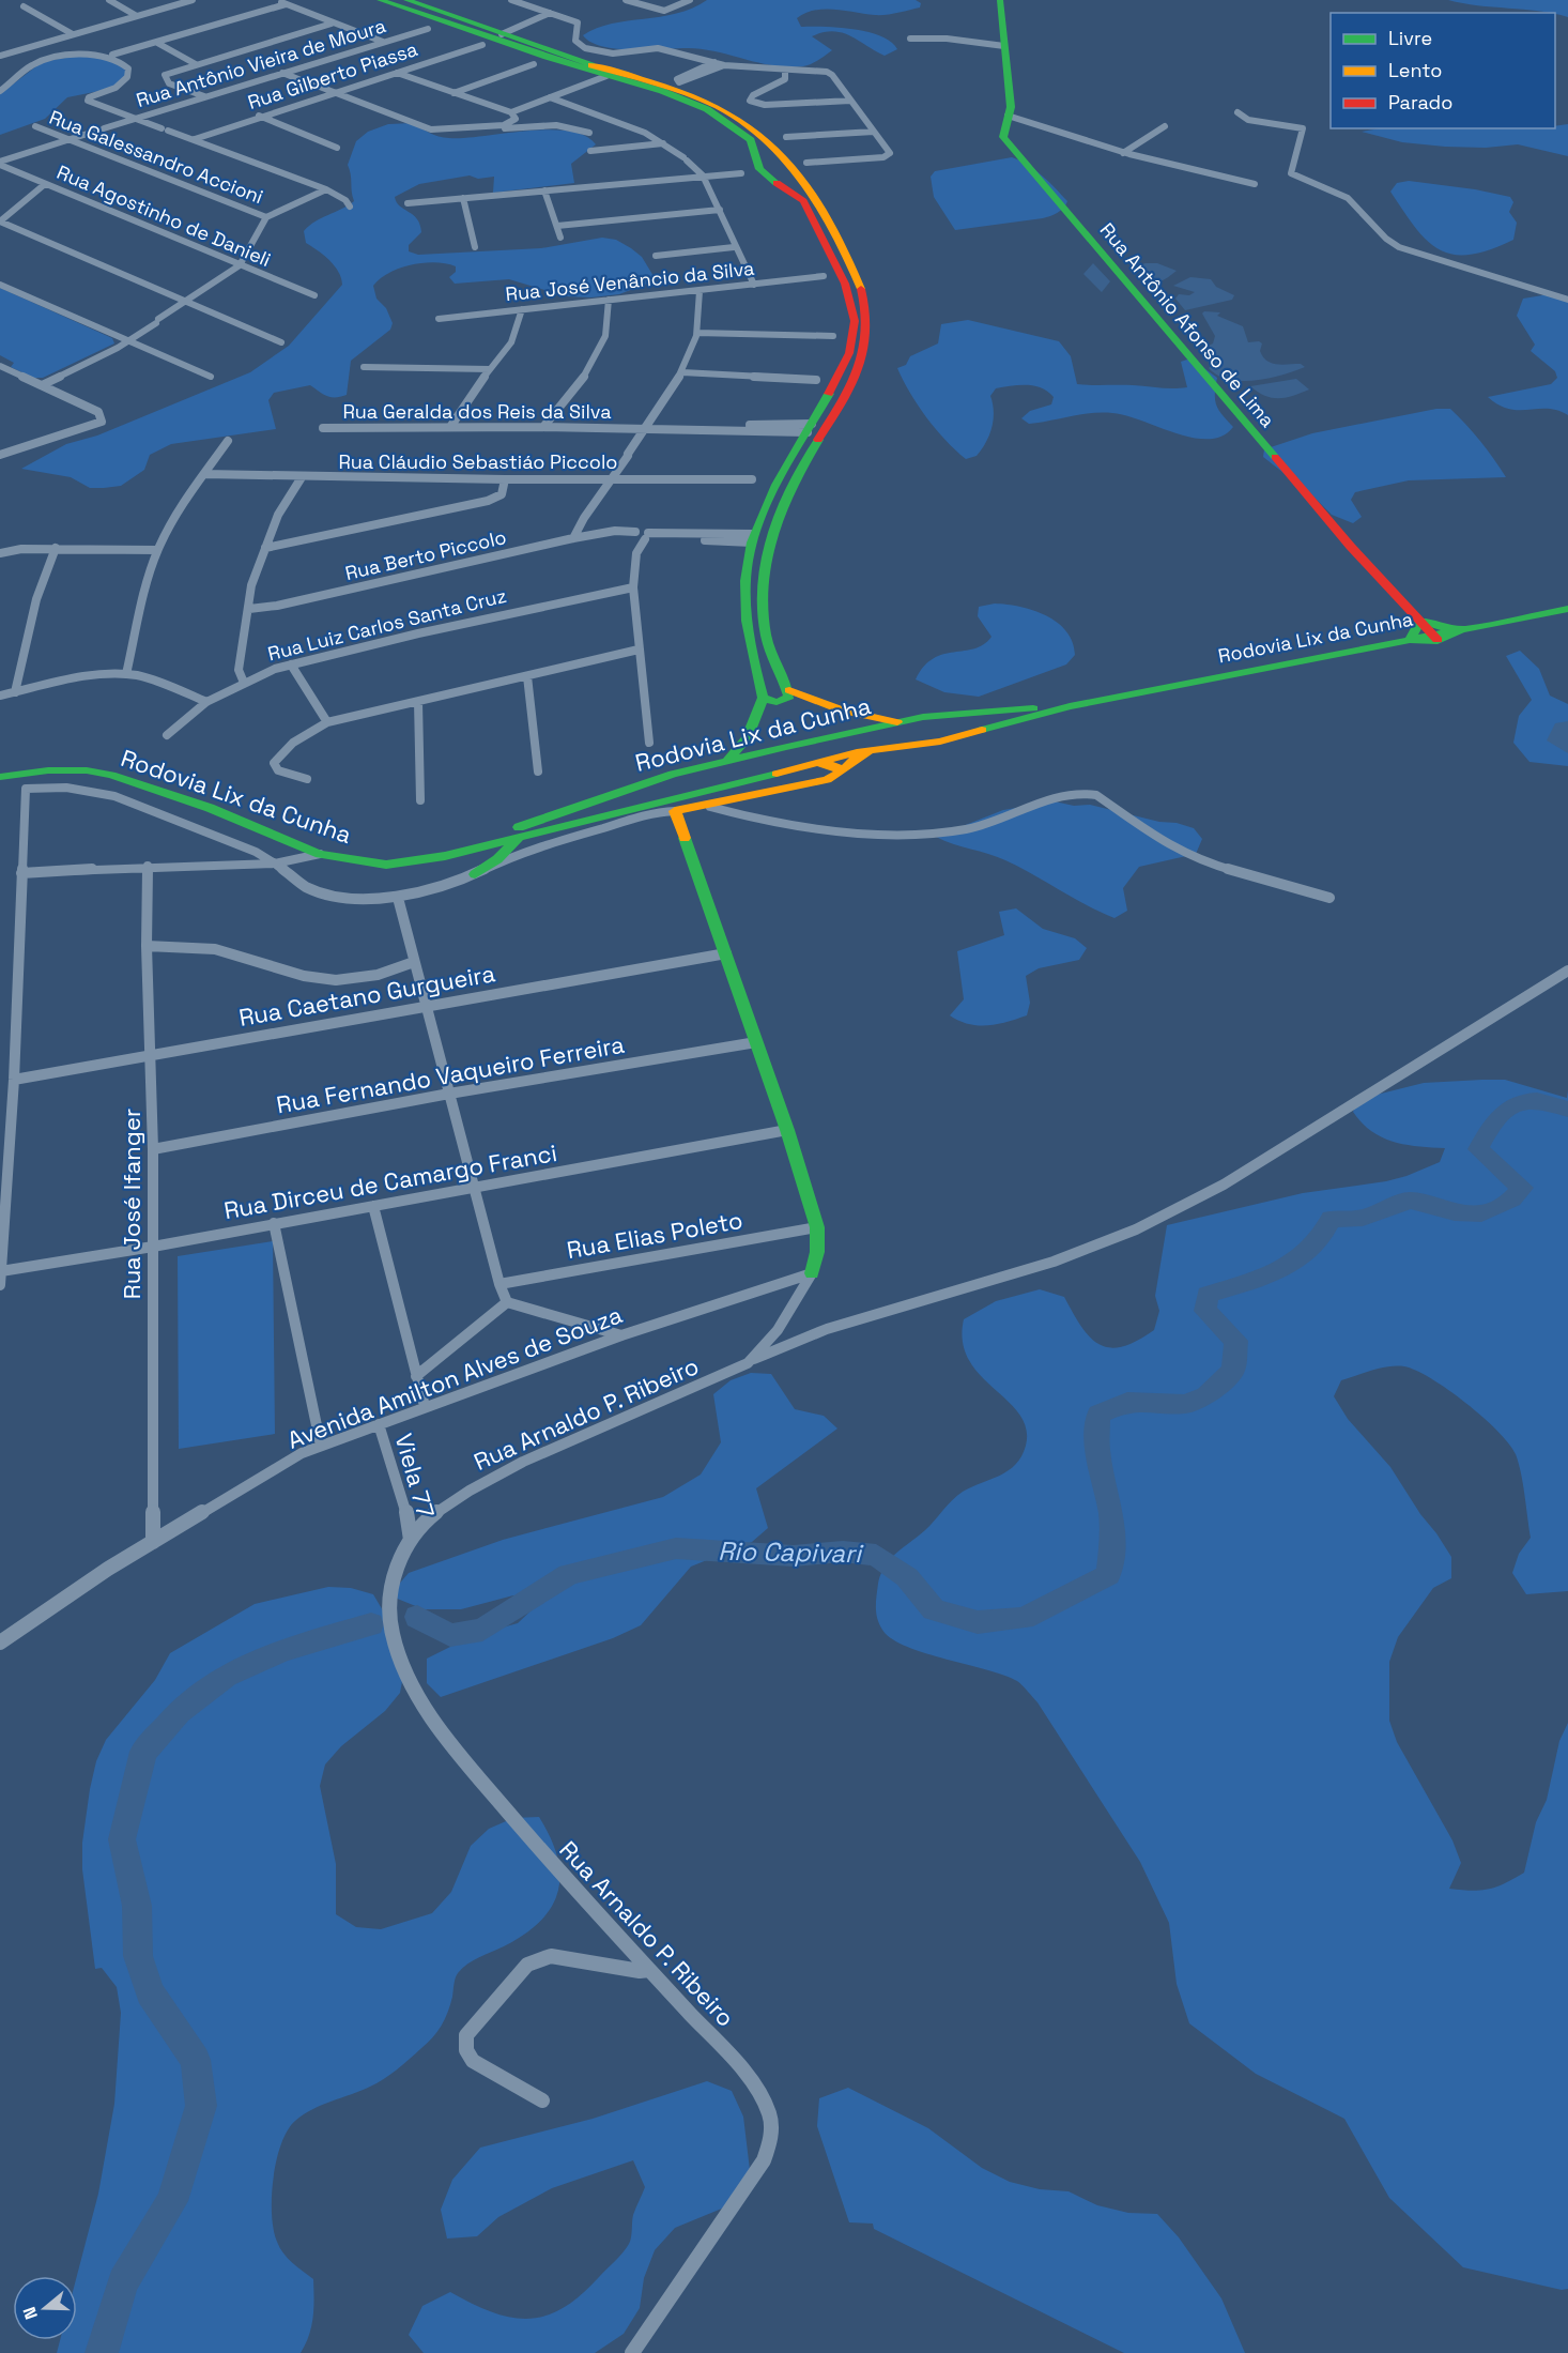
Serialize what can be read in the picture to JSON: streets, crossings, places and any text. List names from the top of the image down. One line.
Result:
{"streets":{"main road":["Rua Antônio Afonso de Lima","Rodovia Lix da Cunha","Rua Arnaldo P. Ribeiro"],"street":["Rua Antônio Vieira de Moura","Rua Gilberto Piassa","Rua Galessandro Accioni","Rua Agostinho de Danieli","Rua José Venâncio da Silva","Rua Geralda dos Reis da Silva","Rua Cláudio Sebastiáo Piccolo","Rua Berto Piccolo","Rua Luiz Carlos Santa Cruz","Rua Caetano Gurgueira","Rua Fernando Vaqueiro Ferreira","Rua Dirceu de Camargo Franci","Rua José Ifanger","Rua Elias Poleto","Avenida Amilton Alves de Souza","Viela 77"]},"crossings":[["Rua Antônio Vieira de Moura","Rua Galessandro Accioni"],["Rua Antônio Vieira de Moura","Rua Agostinho de Danieli"],["Rua Antônio Afonso de Lima","Rodovia Lix da Cunha"],["Rua Caetano Gurgueira","Rua José Ifanger"],["Rua Caetano Gurgueira","Rua Arnaldo P. Ribeiro"],["Rua Fernando Vaqueiro Ferreira","Rua José Ifanger"],["Rua Fernando Vaqueiro Ferreira","Rua Arnaldo P. Ribeiro"],["Rua Dirceu de Camargo Franci","Rua José Ifanger"],["Rua Dirceu de Camargo Franci","Rua Arnaldo P. Ribeiro"],["Rua José Ifanger","Avenida Amilton Alves de Souza"],["Rua Elias Poleto","Rua Arnaldo P. Ribeiro"],["Avenida Amilton Alves de Souza","Rua Arnaldo P. Ribeiro"],["Avenida Amilton Alves de Souza","Viela 77"],["Rua Arnaldo P. Ribeiro","Viela 77"]],"water":["Rio Capivari"],"legend":["Livre","Lento","Parado"],"north":"left"}
